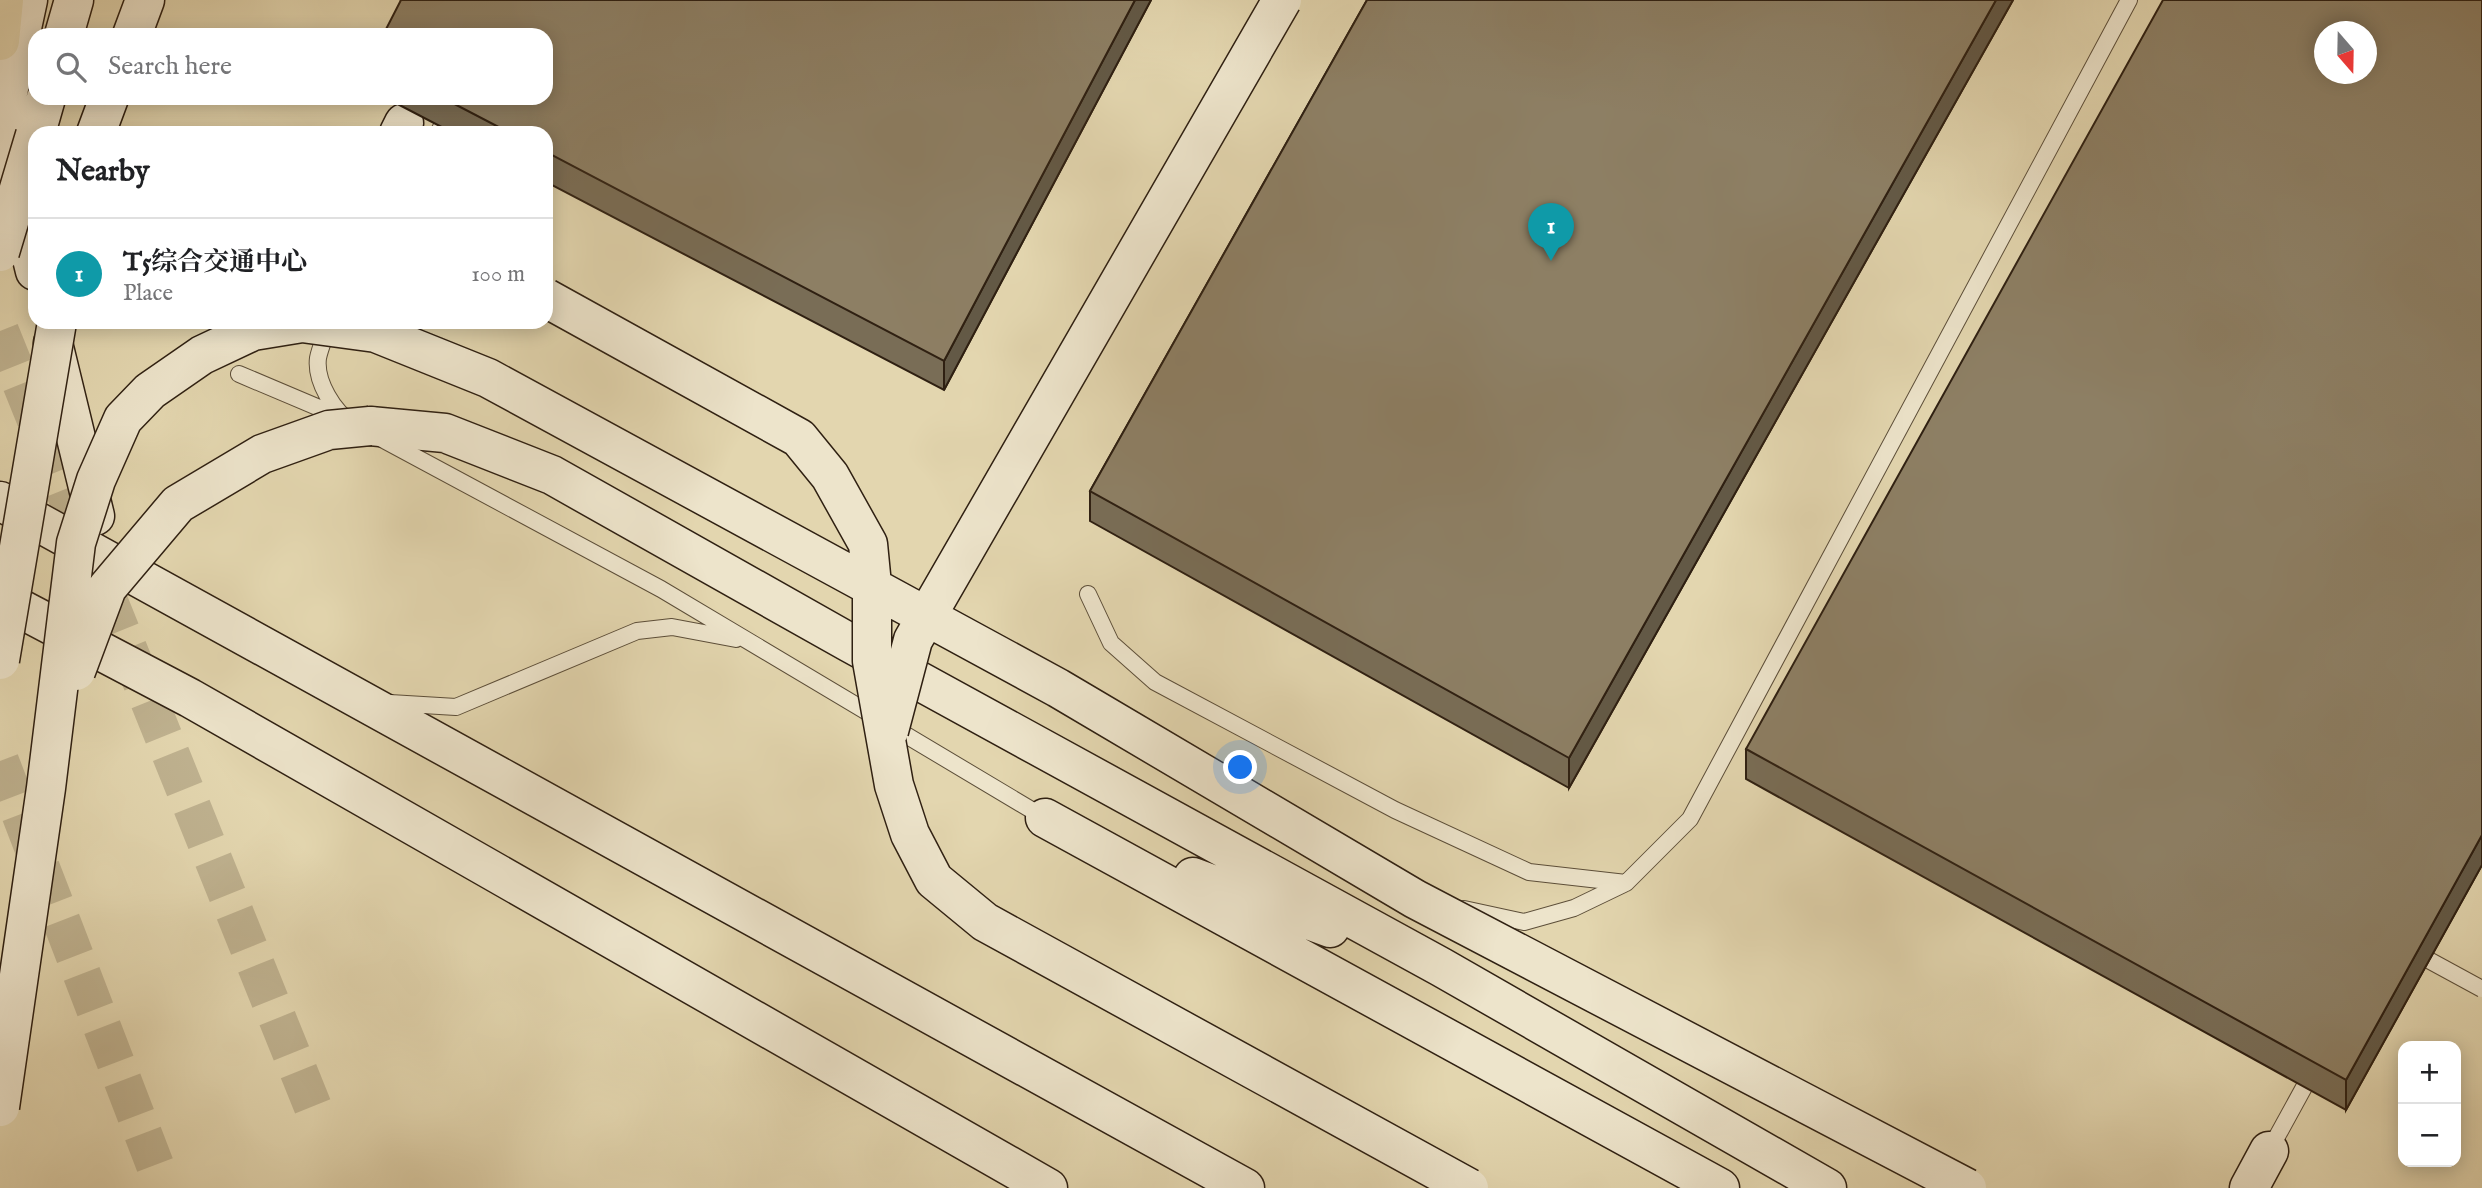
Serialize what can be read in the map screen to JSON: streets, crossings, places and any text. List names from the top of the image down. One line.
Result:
{"north":"bottom","page":{"search":"Search here","heading":"Nearby","pins":"1","list":[{"mark":"1","name":"T5综合交通中心","note":"Place","value":"100 m"}],"map_buttons":["+","−"]}}
